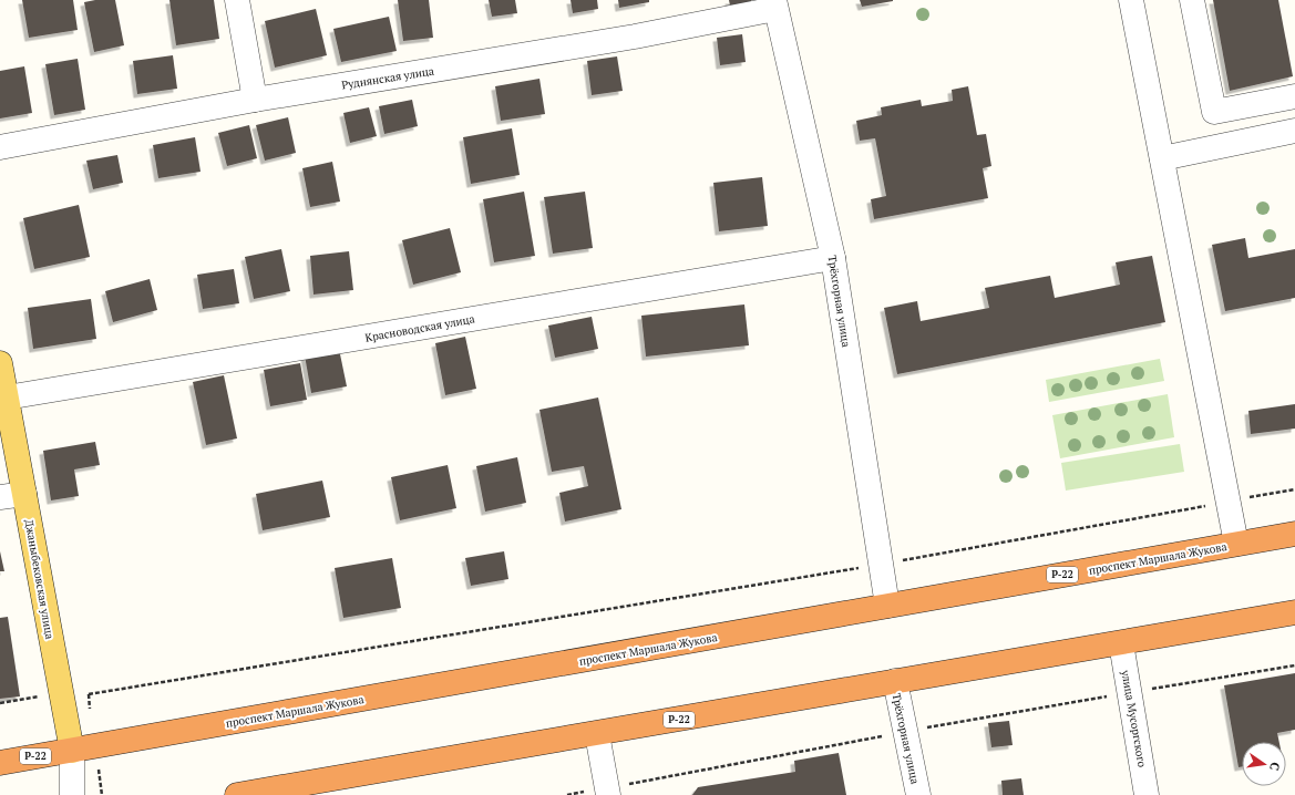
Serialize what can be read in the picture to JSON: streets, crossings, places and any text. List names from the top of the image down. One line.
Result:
{"streets":{"highway":["проспект Маршала Жукова","Р-22"],"main road":["Джаныбековская улица"],"street":["Руднянская улица","Трёхгорная улица","Красноводская улица","улица Мусоргского"]},"crossings":[["Руднянская улица","Трёхгорная улица"],["Трёхгорная улица","Красноводская улица"],["Трёхгорная улица","проспект Маршала Жукова"],["Трёхгорная улица","Р-22"],["Красноводская улица","Джаныбековская улица"],["проспект Маршала Жукова","Джаныбековская улица"],["Р-22","улица Мусоргского"]],"north":"right"}
